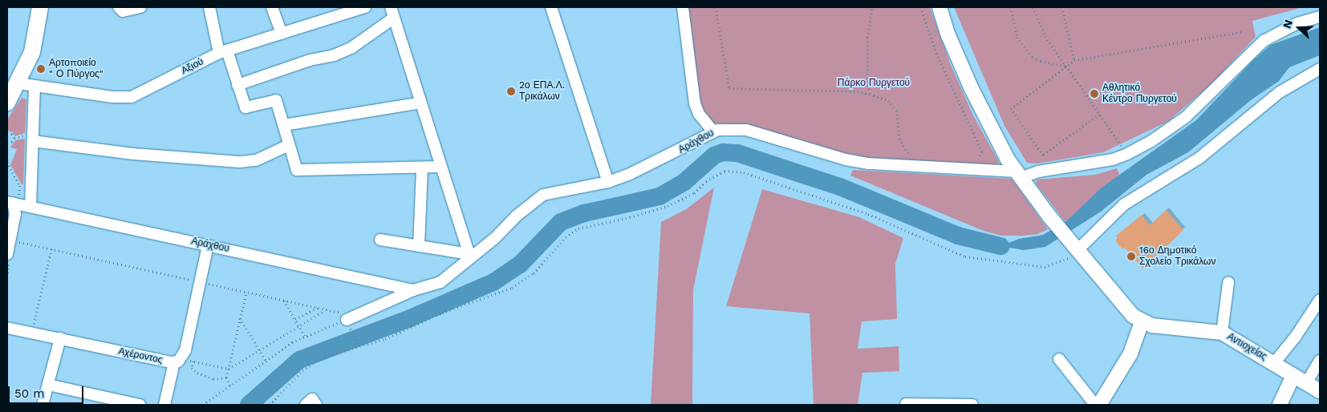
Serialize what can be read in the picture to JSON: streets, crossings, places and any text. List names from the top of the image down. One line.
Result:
{"streets":{"street":["Αξιού","Αράχθου","Αντιοχείας","Αχέροντος"]},"parks":["Πάρκο Πυργετού"],"places":["Αρτοποιείο \" Ο Πύργος\"","2ο ΕΠΑ.Λ. Τρικάλων","Αθλητικό Κέντρο Πυργετού","16ο Δημοτικό Σχολείο Τρικάλων"],"scale_bar":"50 m","north":"left"}
